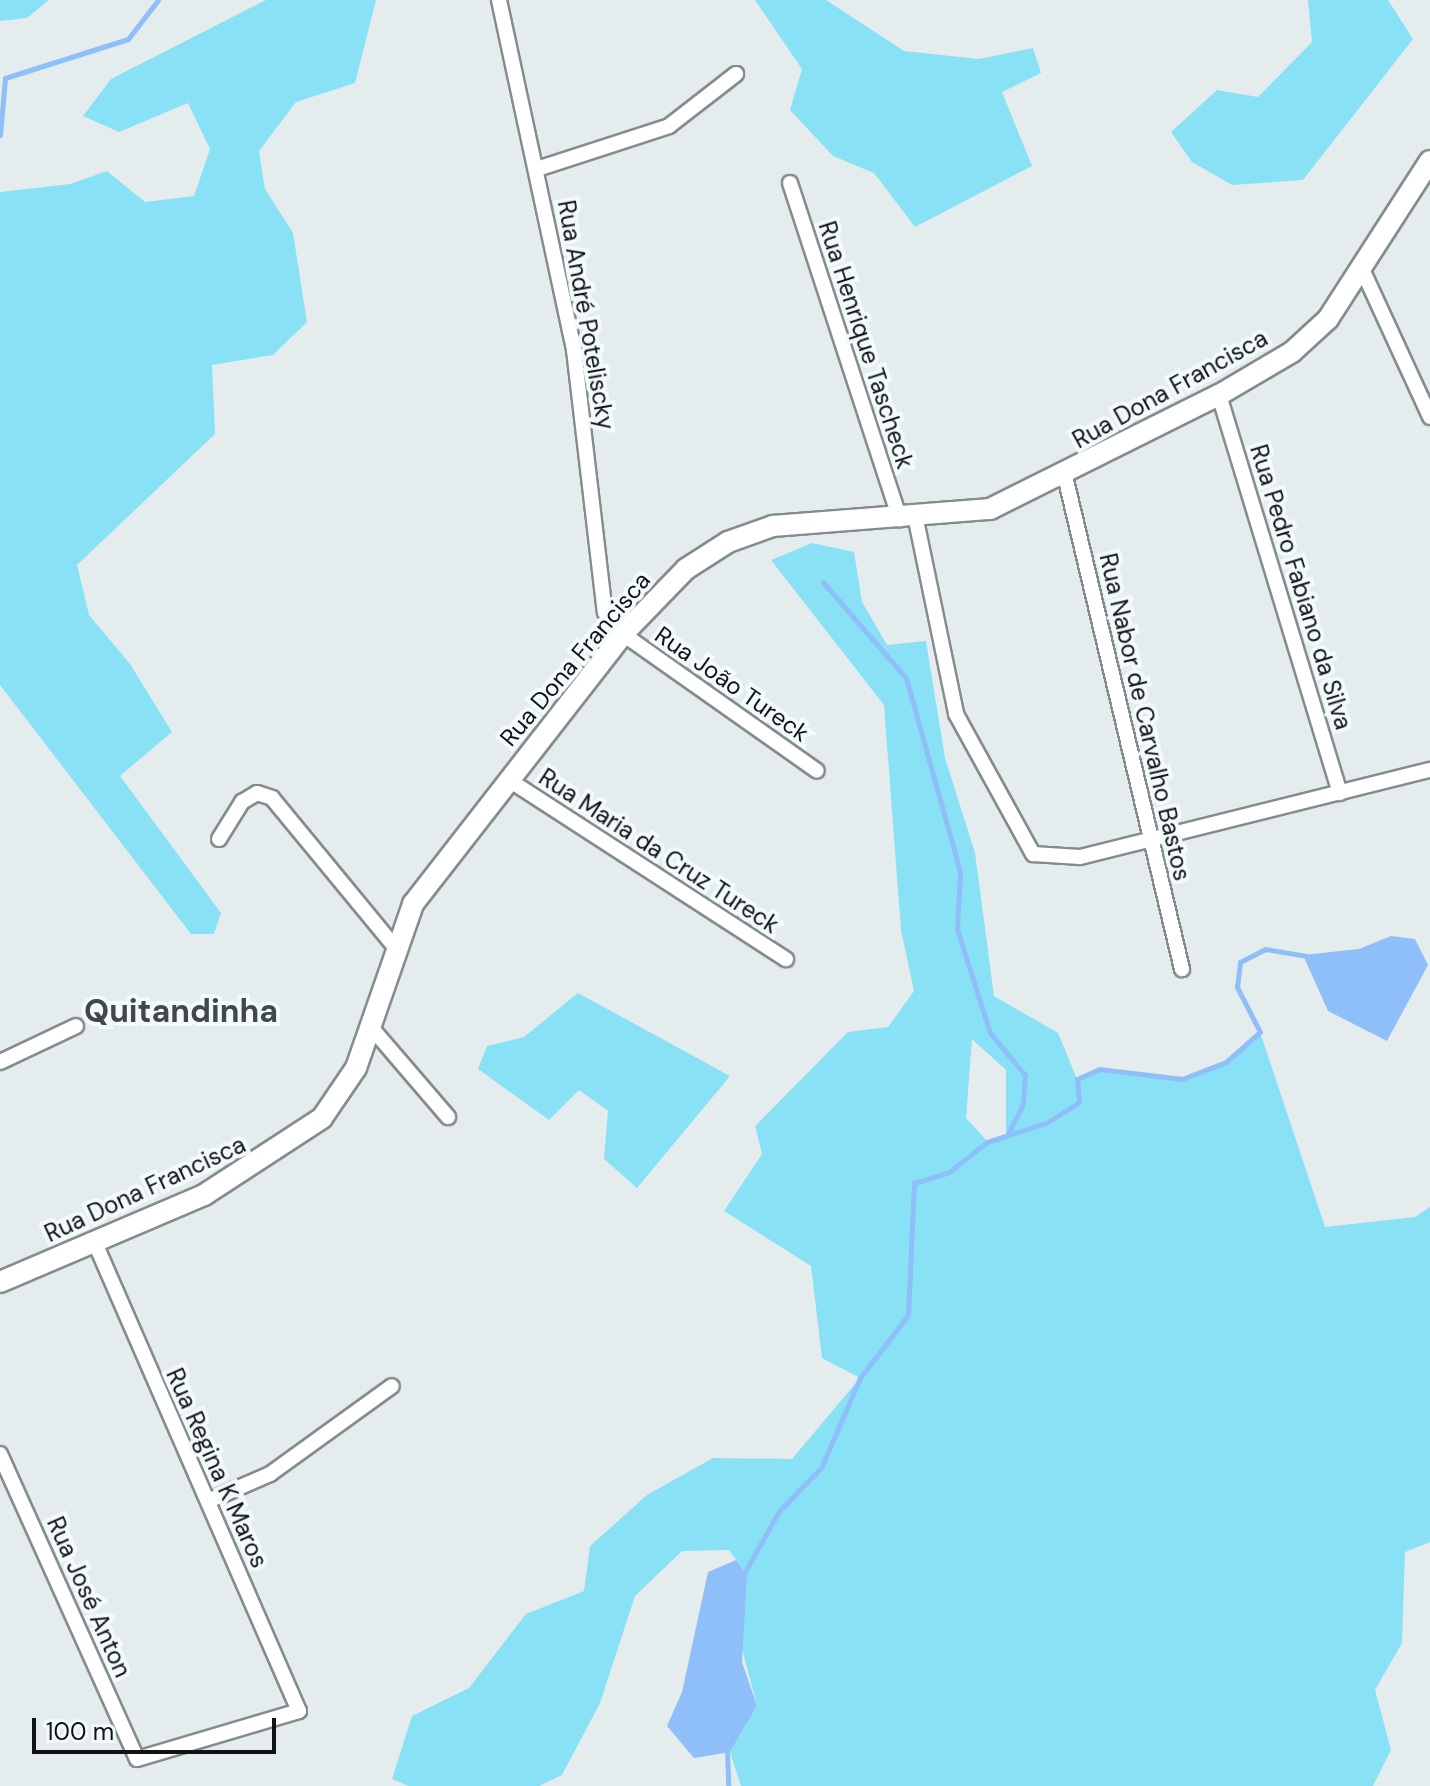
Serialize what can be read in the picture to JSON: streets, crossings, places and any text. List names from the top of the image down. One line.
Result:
{"streets":{"main road":["Rua Dona Francisca"],"street":["Rua André Poteliscky","Rua Henrique Tascheck","Rua Pedro Fabiano da Silva","Rua João Tureck","Rua Nabor de Carvalho Bastos","Rua Maria da Cruz Tureck","Rua Regina K Maros","Rua José Anton"]},"crossings":[["Rua André Poteliscky","Rua Dona Francisca"],["Rua André Poteliscky","Rua João Tureck"],["Rua Henrique Tascheck","Rua Dona Francisca"],["Rua Henrique Tascheck","Rua Nabor de Carvalho Bastos"],["Rua Dona Francisca","Rua Pedro Fabiano da Silva"],["Rua Dona Francisca","Rua João Tureck"],["Rua Dona Francisca","Rua Nabor de Carvalho Bastos"],["Rua Dona Francisca","Rua Maria da Cruz Tureck"],["Rua Dona Francisca","Rua Regina K Maros"],["Rua Regina K Maros","Rua José Anton"]],"districts":["Quitandinha"],"scale_bar":"100 m"}
